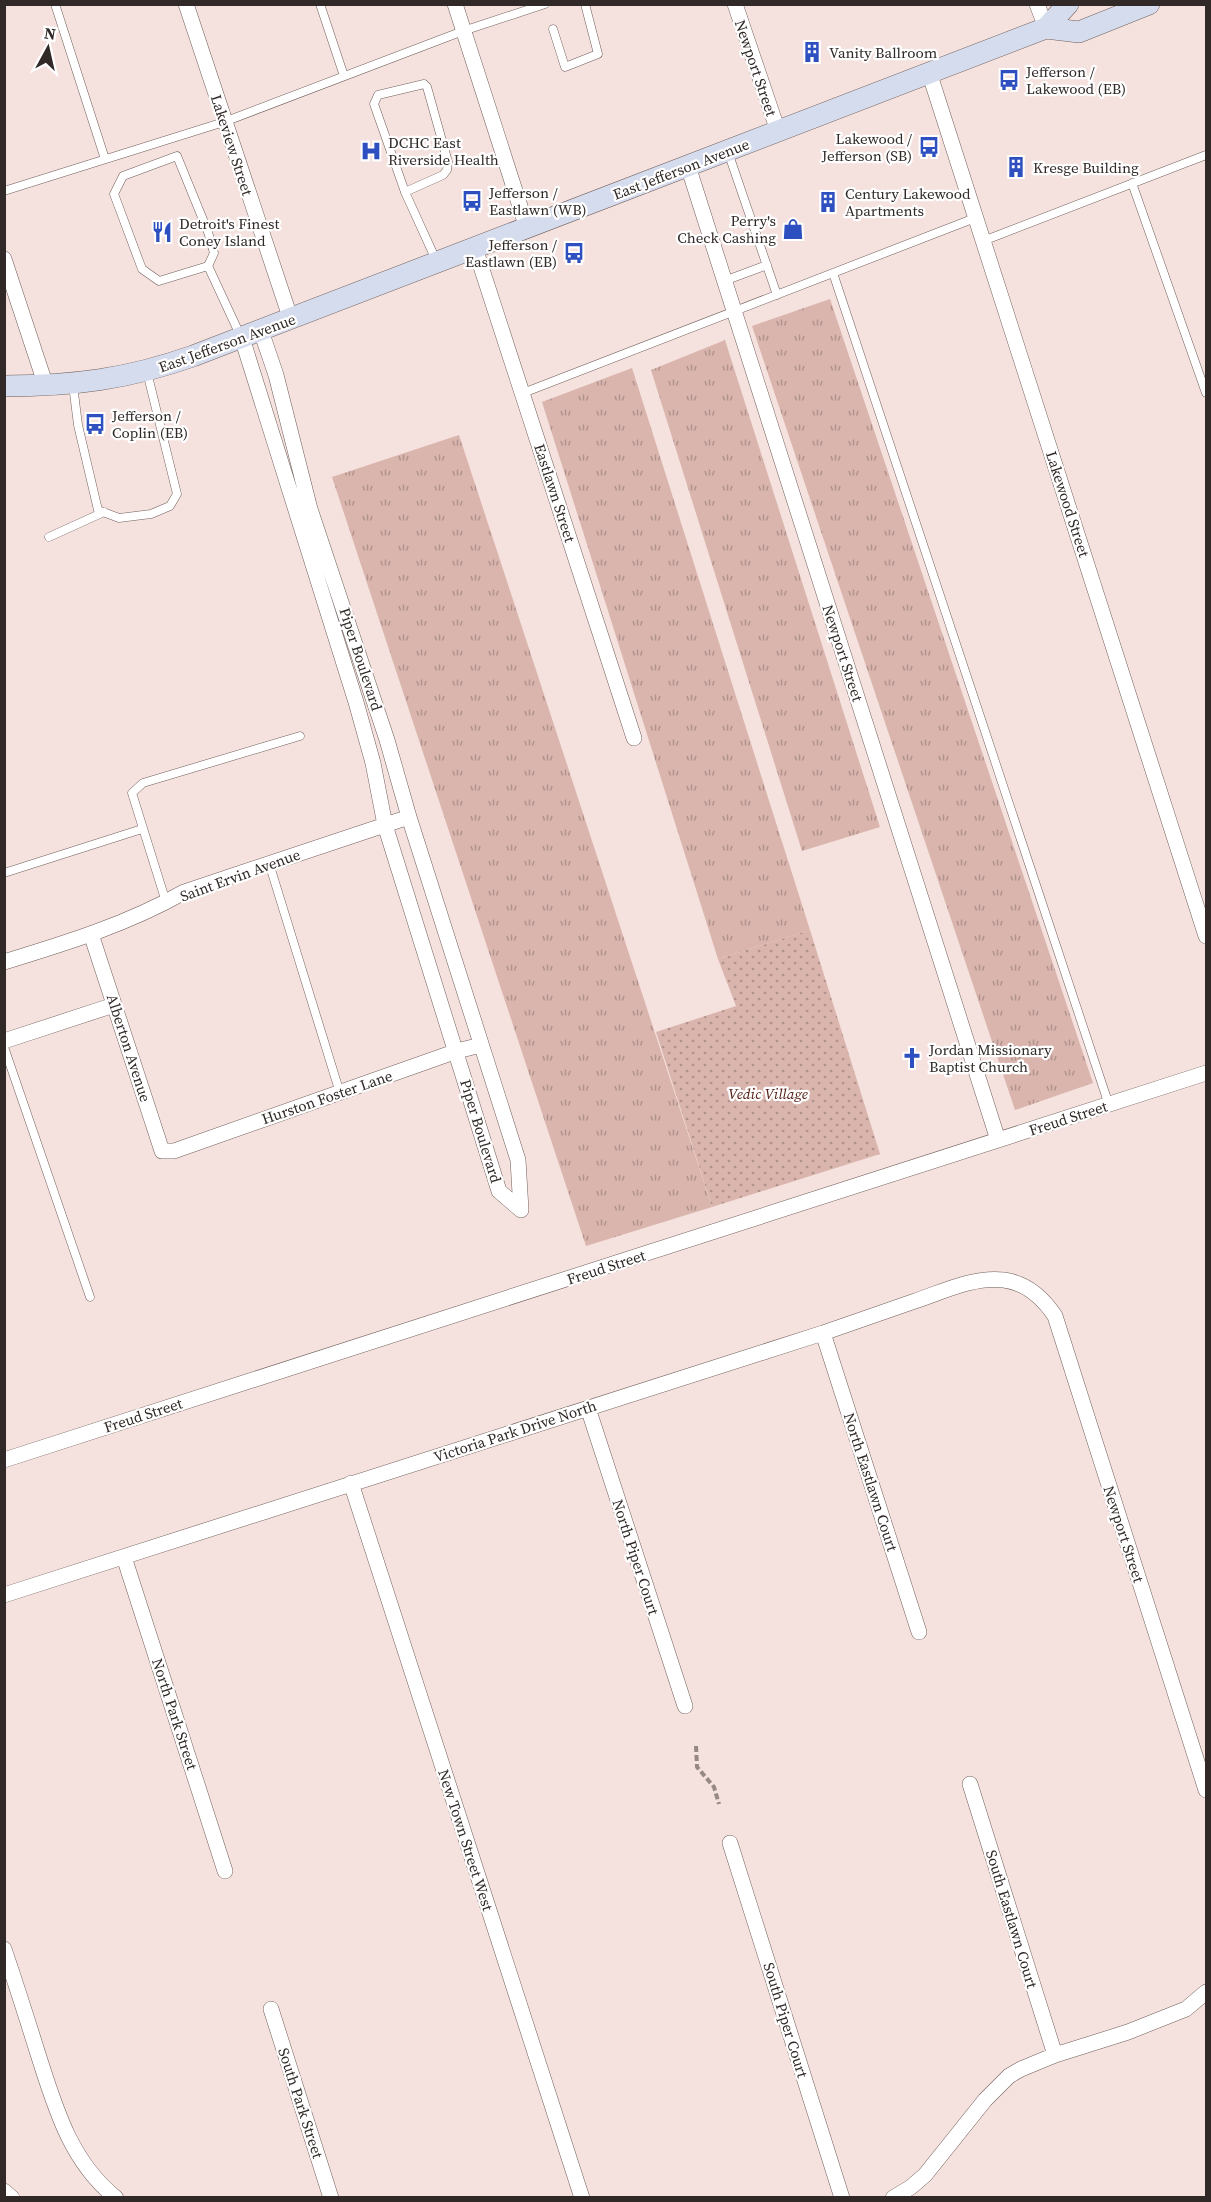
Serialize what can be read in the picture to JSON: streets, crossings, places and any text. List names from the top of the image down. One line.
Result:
{"streets":{"main road":["East Jefferson Avenue"],"street":["Newport Street","Lakeview Street","Eastlawn Street","Lakewood Street","Piper Boulevard","Saint Ervin Avenue","Alberton Avenue","Hurston Foster Lane","Freud Street","Victoria Park Drive North","North Eastlawn Court","North Piper Court","North Park Street","New Town Street West","South Eastlawn Court","South Piper Court","South Park Street"]},"crossings":[["Newport Street","East Jefferson Avenue"],["Newport Street","Freud Street"],["Newport Street","Victoria Park Drive North"],["Lakeview Street","East Jefferson Avenue"],["East Jefferson Avenue","Eastlawn Street"],["East Jefferson Avenue","Lakewood Street"],["East Jefferson Avenue","Piper Boulevard"],["Piper Boulevard","Saint Ervin Avenue"],["Piper Boulevard","Hurston Foster Lane"],["Saint Ervin Avenue","Alberton Avenue"],["Alberton Avenue","Hurston Foster Lane"],["Victoria Park Drive North","North Eastlawn Court"],["Victoria Park Drive North","North Piper Court"],["Victoria Park Drive North","North Park Street"],["Victoria Park Drive North","New Town Street West"]],"parks":["Vedic Village"],"places":{"building":["Vanity Ballroom","Kresge Building","Century Lakewood Apartments"],"bus stop":["Jefferson / Lakewood (EB)","Lakewood / Jefferson (SB)","Jefferson / Eastlawn (WB)","Jefferson / Eastlawn (EB)","Jefferson / Coplin (EB)"],"hospital":["DCHC East Riverside Health"],"shop":["Perry's Check Cashing"],"restaurant":["Detroit's Finest Coney Island"],"church":["Jordan Missionary Baptist Church"]},"north":"top"}
